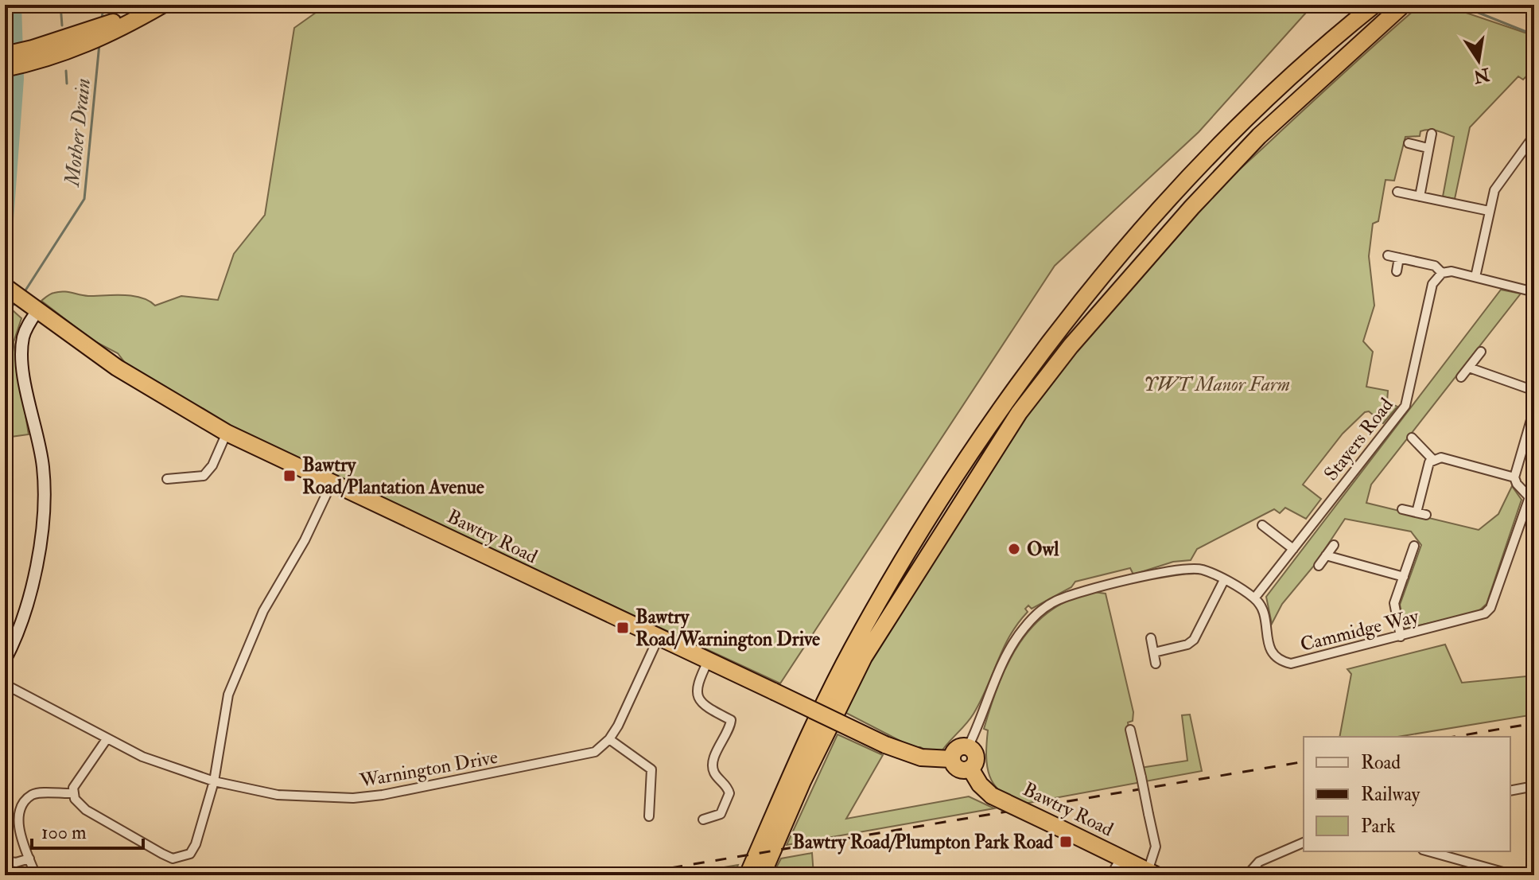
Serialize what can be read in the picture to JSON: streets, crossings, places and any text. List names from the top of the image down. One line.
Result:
{"streets":{"highway":["Bawtry Road"],"street":["Stayers Road","Cammidge Way","Warnington Drive"]},"crossings":[["Stayers Road","Cammidge Way"]],"water":["Mother Drain"],"parks":["YWT Manor Farm"],"places":{"transit":["Bawtry Road/Plantation Avenue","Bawtry Road/Warnington Drive","Bawtry Road/Plumpton Park Road"],"other":["Owl"]},"legend":["Road","Railway","Park"],"scale_bar":"100 m","north":"bottom"}
